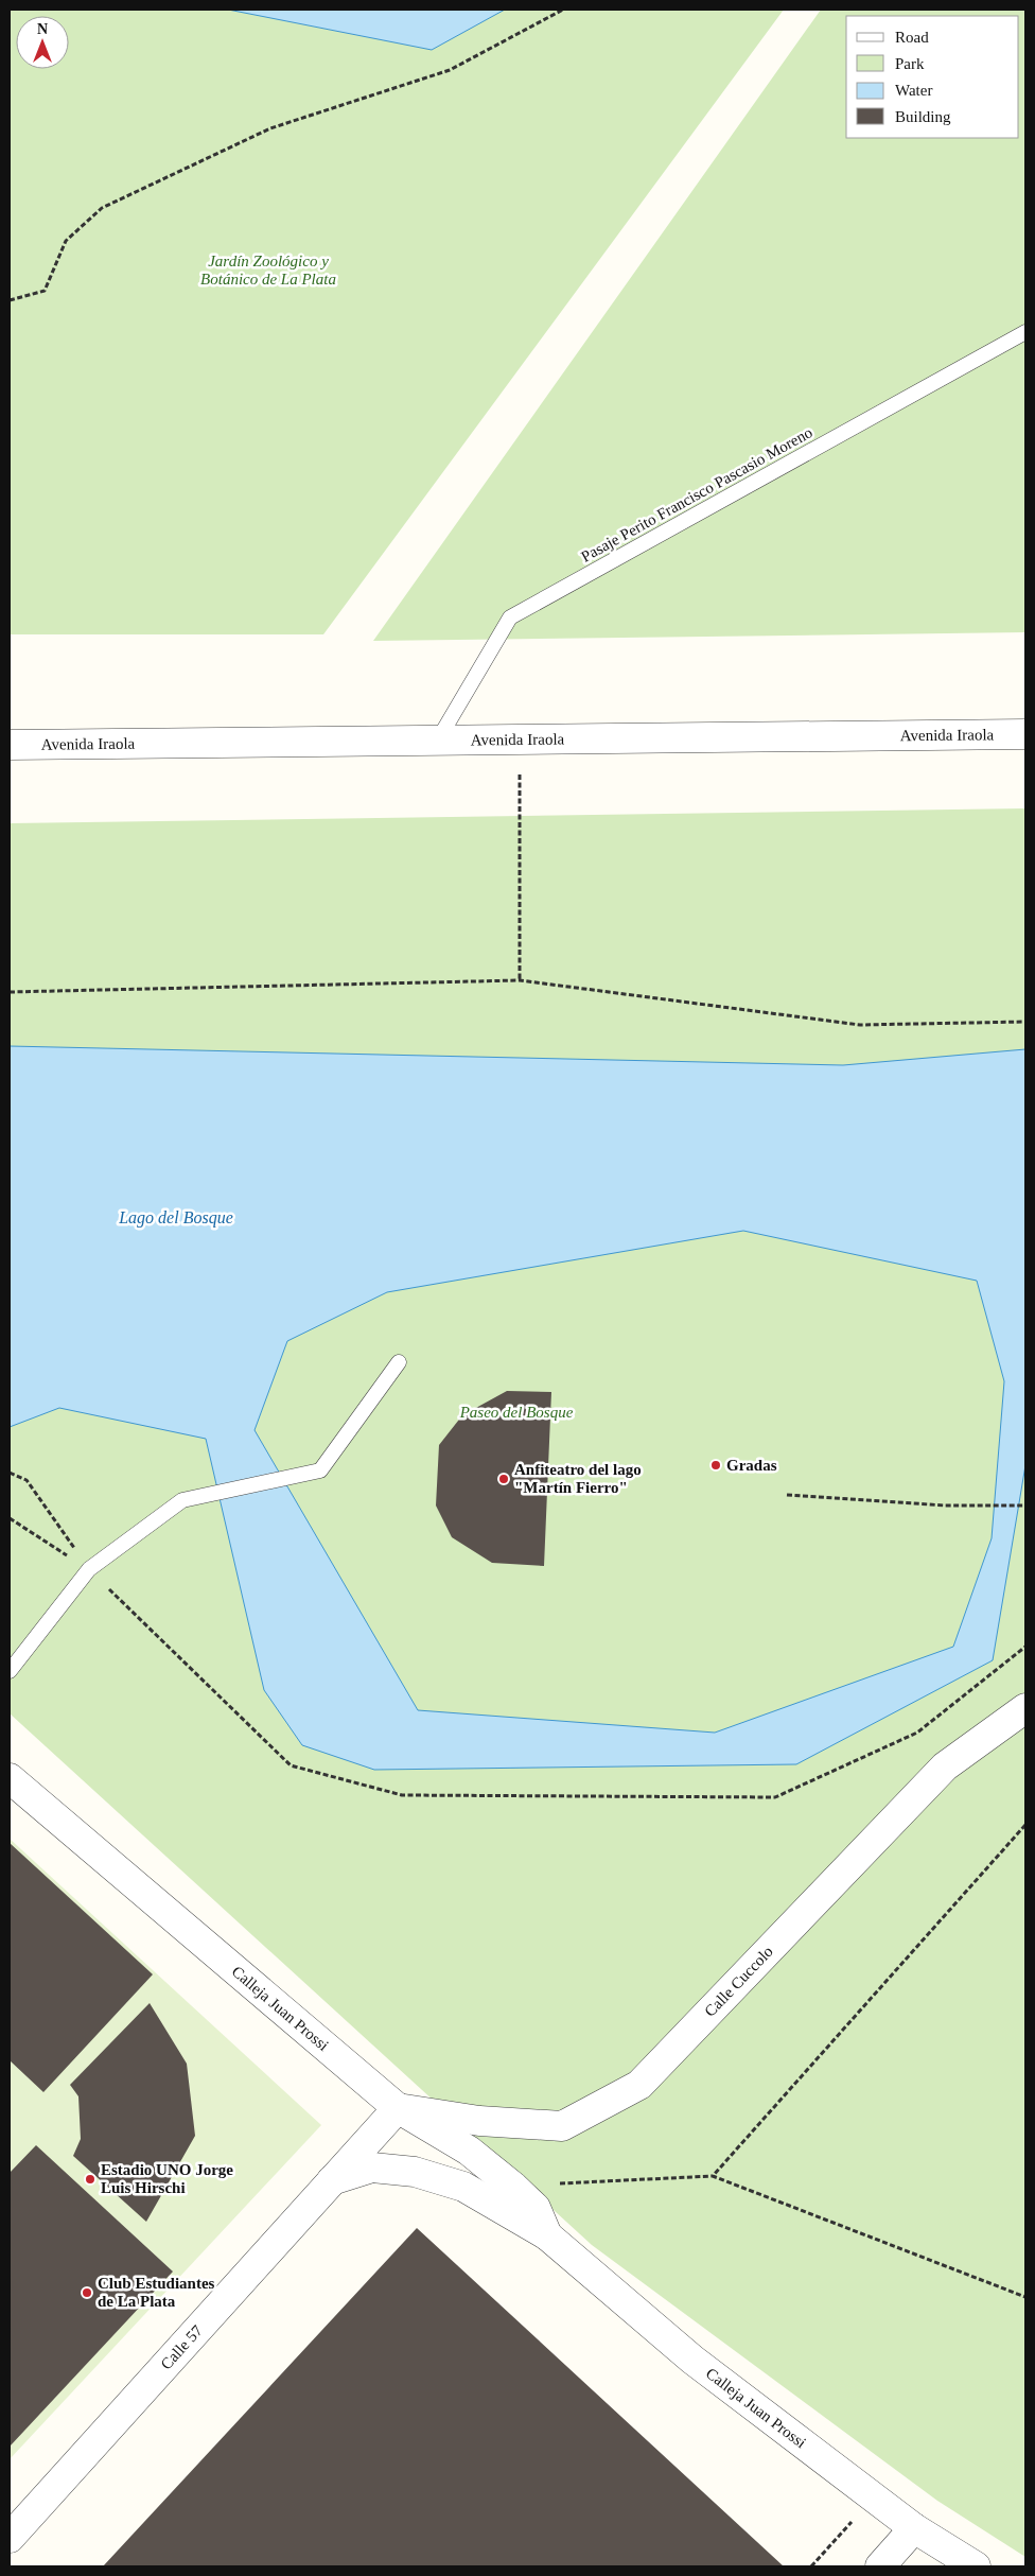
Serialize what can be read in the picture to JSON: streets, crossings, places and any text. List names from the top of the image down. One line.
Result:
{"streets":{"street":["Avenida Iraola","Calle Cuccolo","Calleja Juan Prossi","Calle 57"],"lane":["Pasaje Perito Francisco Pascasio Moreno"]},"crossings":[["Pasaje Perito Francisco Pascasio Moreno","Avenida Iraola"],["Calle Cuccolo","Calleja Juan Prossi"],["Calle Cuccolo","Calle 57"],["Calleja Juan Prossi","Calle 57"]],"water":["Lago del Bosque"],"parks":["Jardín Zoológico y Botánico de La Plata","Paseo del Bosque"],"places":["Gradas","Anfiteatro del lago \"Martín Fierro\"","Estadio UNO Jorge Luis Hirschi","Club Estudiantes de La Plata"],"legend":["Road","Park","Water","Building"],"north":"top"}
